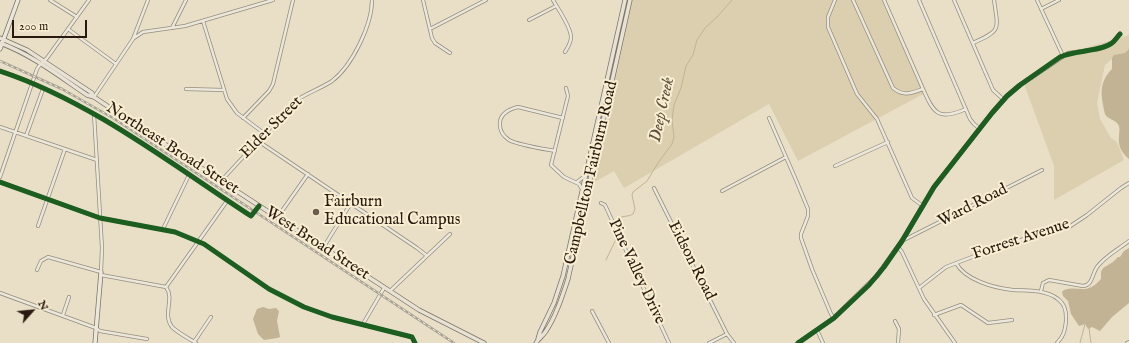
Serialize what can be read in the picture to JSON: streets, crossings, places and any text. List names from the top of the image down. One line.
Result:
{"streets":{"main road":["Campbellton Fairburn Road","West Broad Street"],"street":["Elder Street","Northeast Broad Street","Ward Road","Forrest Avenue","Eidson Road","Pine Valley Drive"]},"crossings":[["Elder Street","West Broad Street"],["Northeast Broad Street","West Broad Street"]],"water":["Deep Creek"],"places":["Fairburn Educational Campus"],"scale_bar":"200 m","north":"top right"}
